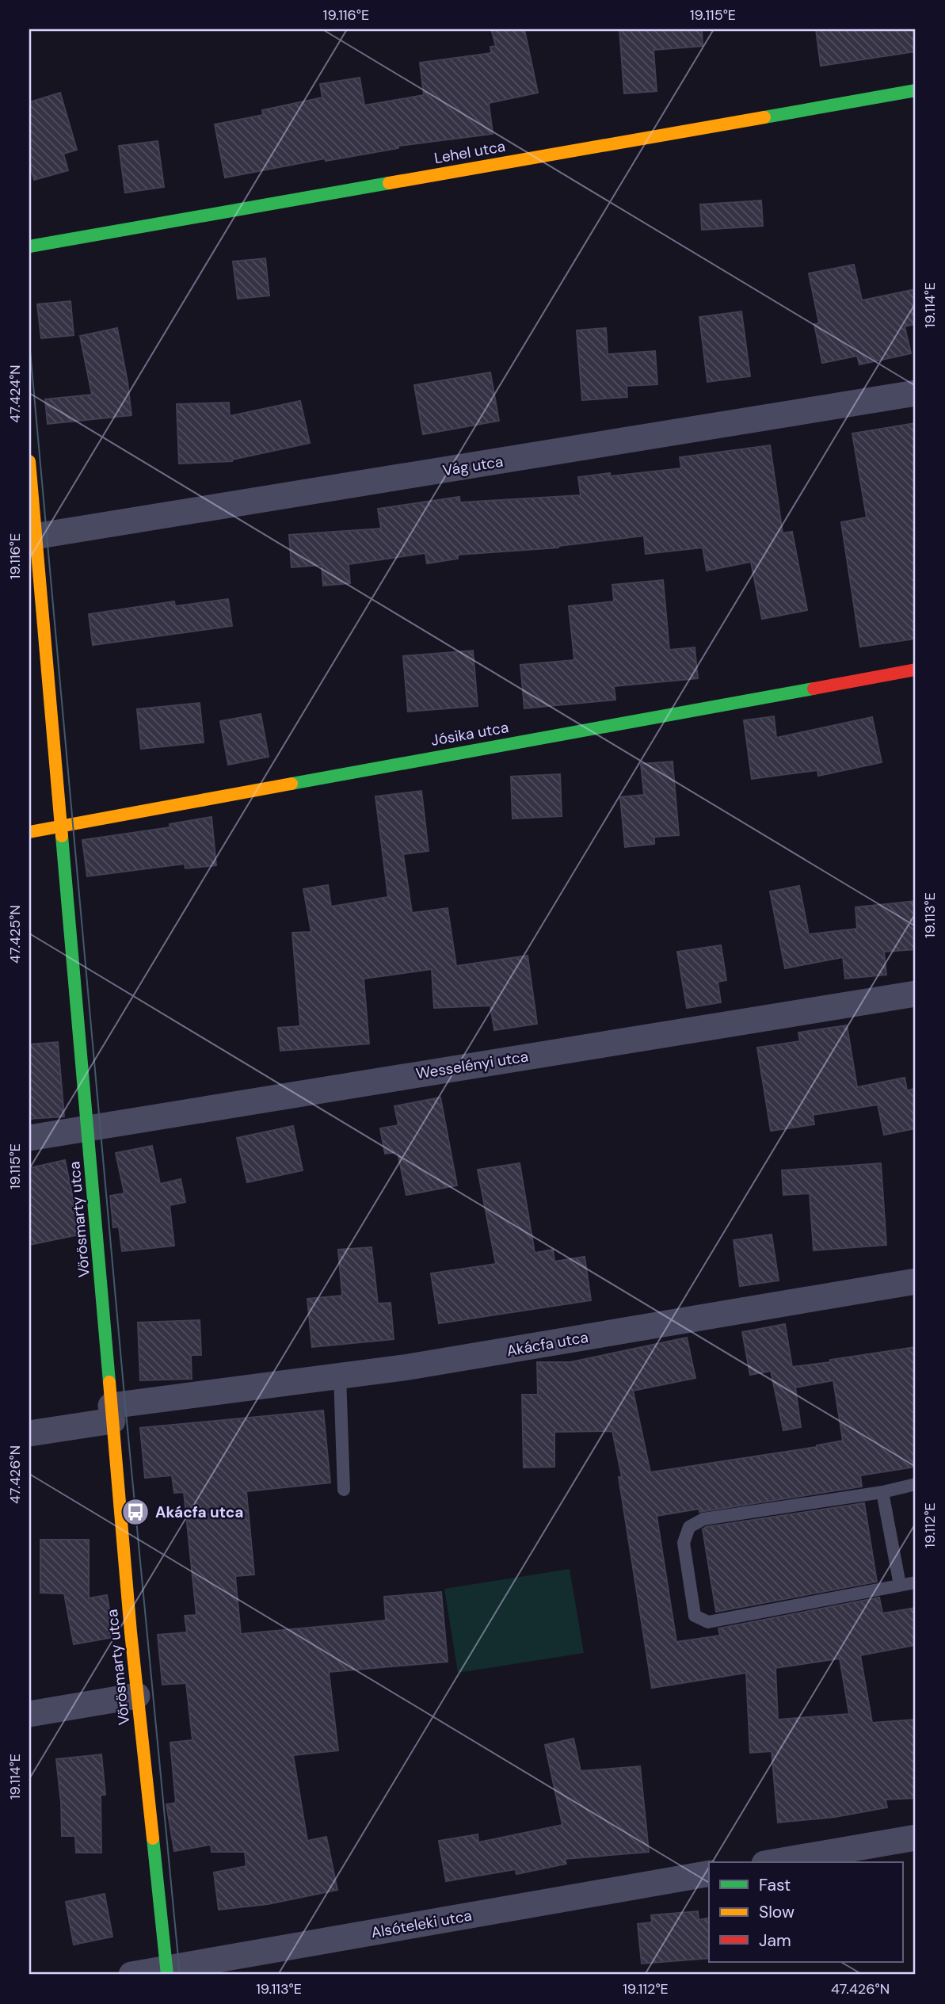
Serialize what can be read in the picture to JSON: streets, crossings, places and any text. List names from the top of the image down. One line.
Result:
{"streets":{"street":["Lehel utca","Vág utca","Jósika utca","Wesselényi utca","Vörösmarty utca","Akácfa utca","Alsóteleki utca"]},"crossings":[["Vág utca","Vörösmarty utca"],["Jósika utca","Vörösmarty utca"],["Wesselényi utca","Vörösmarty utca"],["Vörösmarty utca","Akácfa utca"],["Vörösmarty utca","Alsóteleki utca"]],"places":{"bus stop":["Akácfa utca"]},"legend":["Fast","Slow","Jam"],"coordinates":["19.116°E","19.115°E","19.114°E","47.424°N","19.113°E","47.425°N","47.426°N","19.112°E"]}
